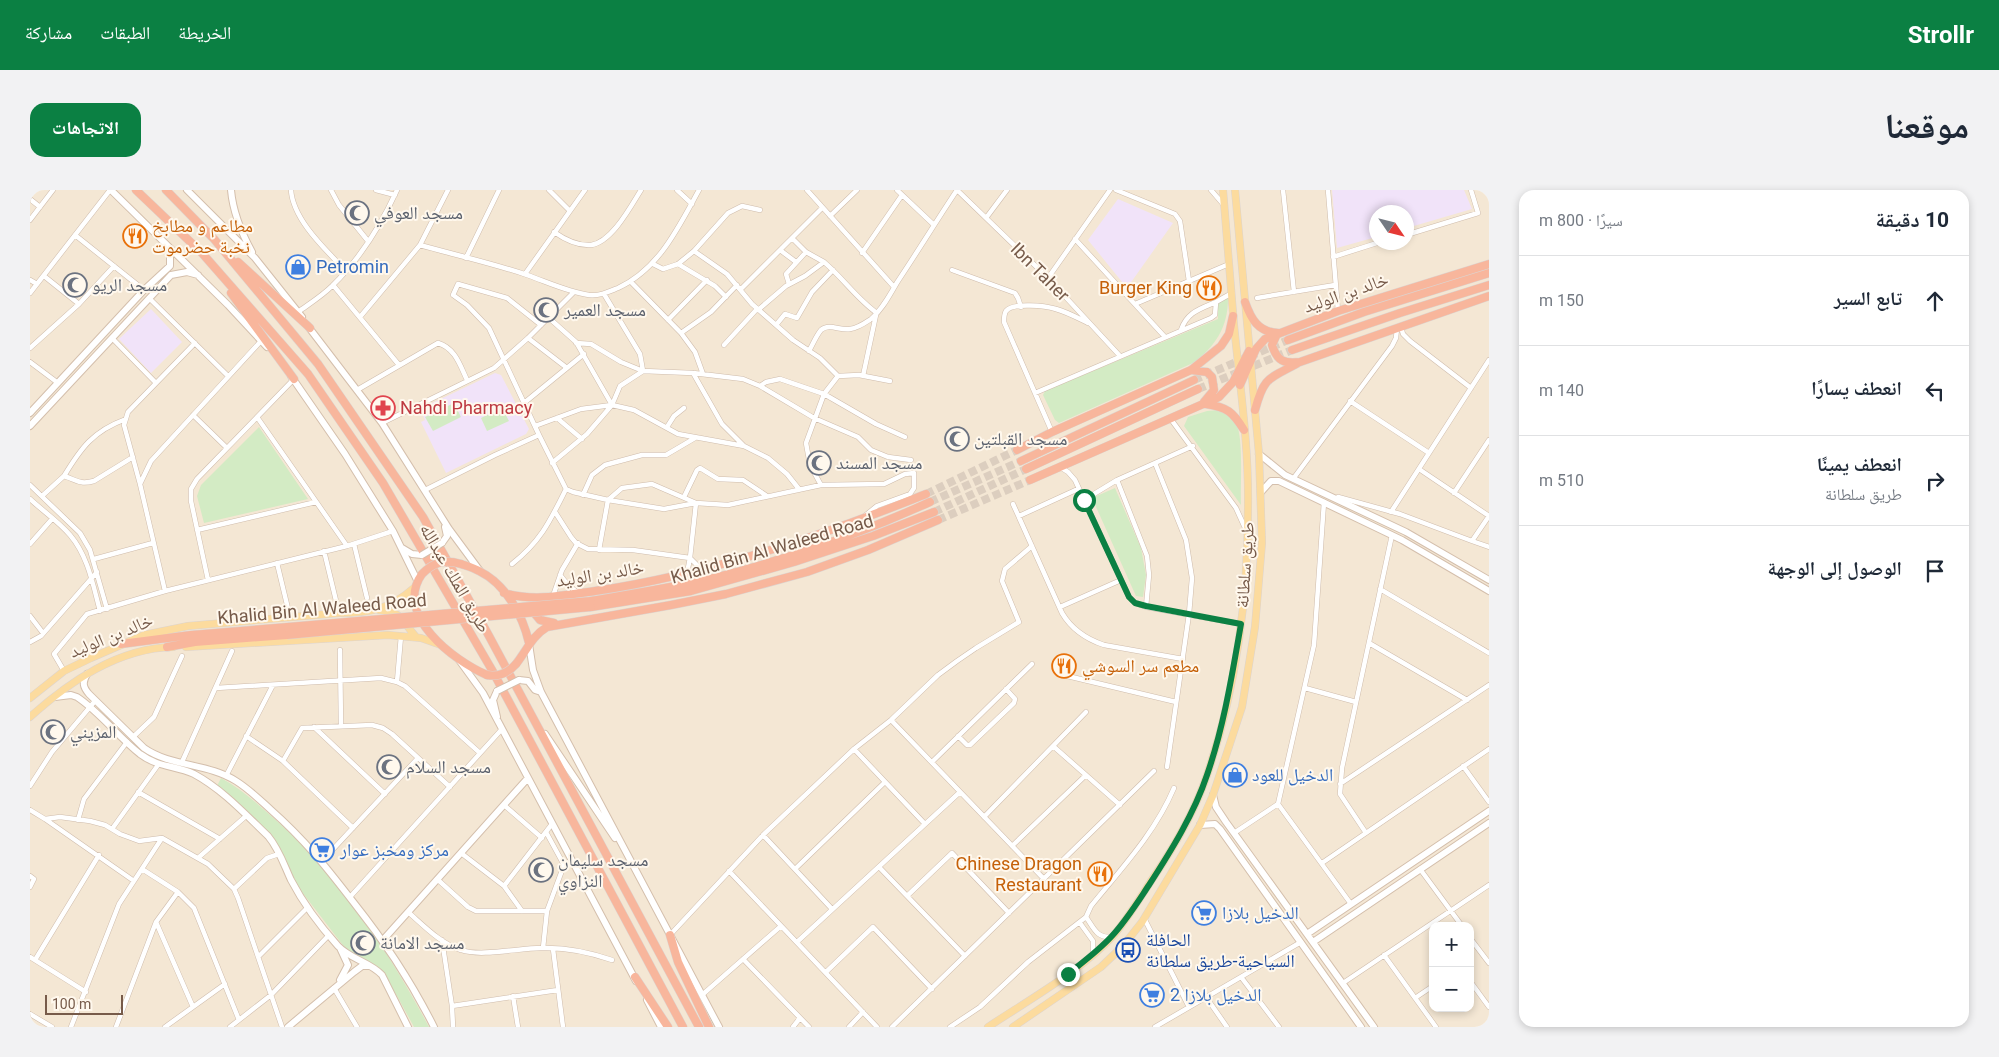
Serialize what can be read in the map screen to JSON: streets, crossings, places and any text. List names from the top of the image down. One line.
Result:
{"streets":{"highway":["خالد بن الوليد","Khalid Bin Al Waleed Road","طريق الملك عبدالله"],"main road":["طريق سلطانة"],"street":["Ibn Taher"]},"crossings":[["خالد بن الوليد","Khalid Bin Al Waleed Road"],["خالد بن الوليد","طريق سلطانة"]],"places":{"mosque":["مسجد العوفي","مسجد الريو","مسجد العمير","مسجد القبلتين","مسجد المسند","المزيني","مسجد السلام","مسجد سليمان النزاوي","مسجد الامانة"],"restaurant":["مطاعم و مطابخ نخبة حضرموت","Burger King","مطعم سر السوشي","Chinese Dragon Restaurant"],"shop":["Petromin","الدخيل للعود"],"pharmacy":["Nahdi Pharmacy"],"supermarket":["مركز ومخبز عوار","الدخیل بلازا","الدخیل بلازا 2"],"bus stop":["الحافلة السياحية-طريق سلطانة"]},"scale_bar":"100 m","north":"bottom right","page":{"header":"Strollr","nav":["الخريطة","الطبقات","مشاركة"],"title":"موقعنا","buttons":"الاتجاهات","heading":["10 دقيقة","سيرًا · 800 m"],"list":[["تابع السير","150 m"],["انعطف يسارًا","140 m"],["انعطف يمينًا","طريق سلطانة","510 m"],"الوصول إلى الوجهة"],"map_buttons":["+","−"],"scale":"100 m"}}
